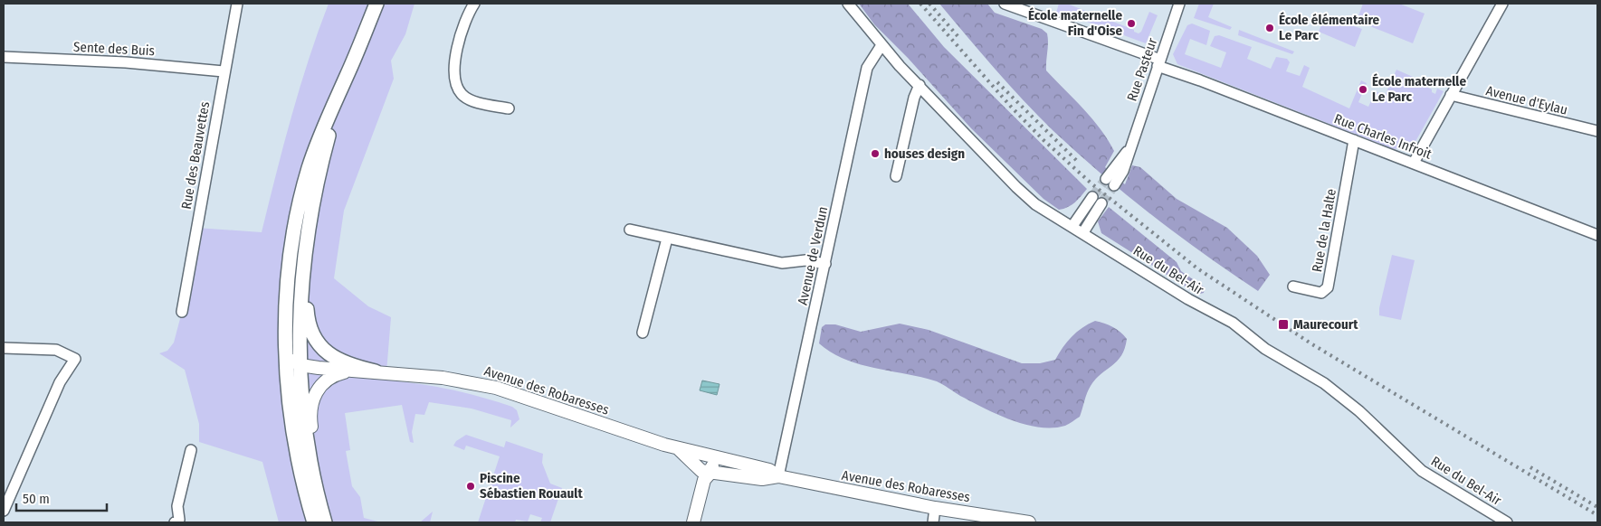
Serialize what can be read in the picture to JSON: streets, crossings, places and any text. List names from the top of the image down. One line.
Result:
{"streets":{"street":["Sente des Buis","Rue Pasteur","Avenue d'Eylau","Rue Charles Infroit","Rue des Beauvettes","Rue de la Halte","Avenue de Verdun","Rue du Bel-Air","Avenue des Robaresses"]},"crossings":[["Sente des Buis","Rue des Beauvettes"],["Rue Pasteur","Rue Charles Infroit"],["Rue Charles Infroit","Rue de la Halte"],["Avenue de Verdun","Rue du Bel-Air"],["Avenue de Verdun","Avenue des Robaresses"]],"places":{"other":["École maternelle Fin d'Oise","École élémentaire Le Parc","École maternelle Le Parc","houses design","Piscine Sébastien Rouault"],"transit":["Maurecourt"]},"scale_bar":"50 m"}
